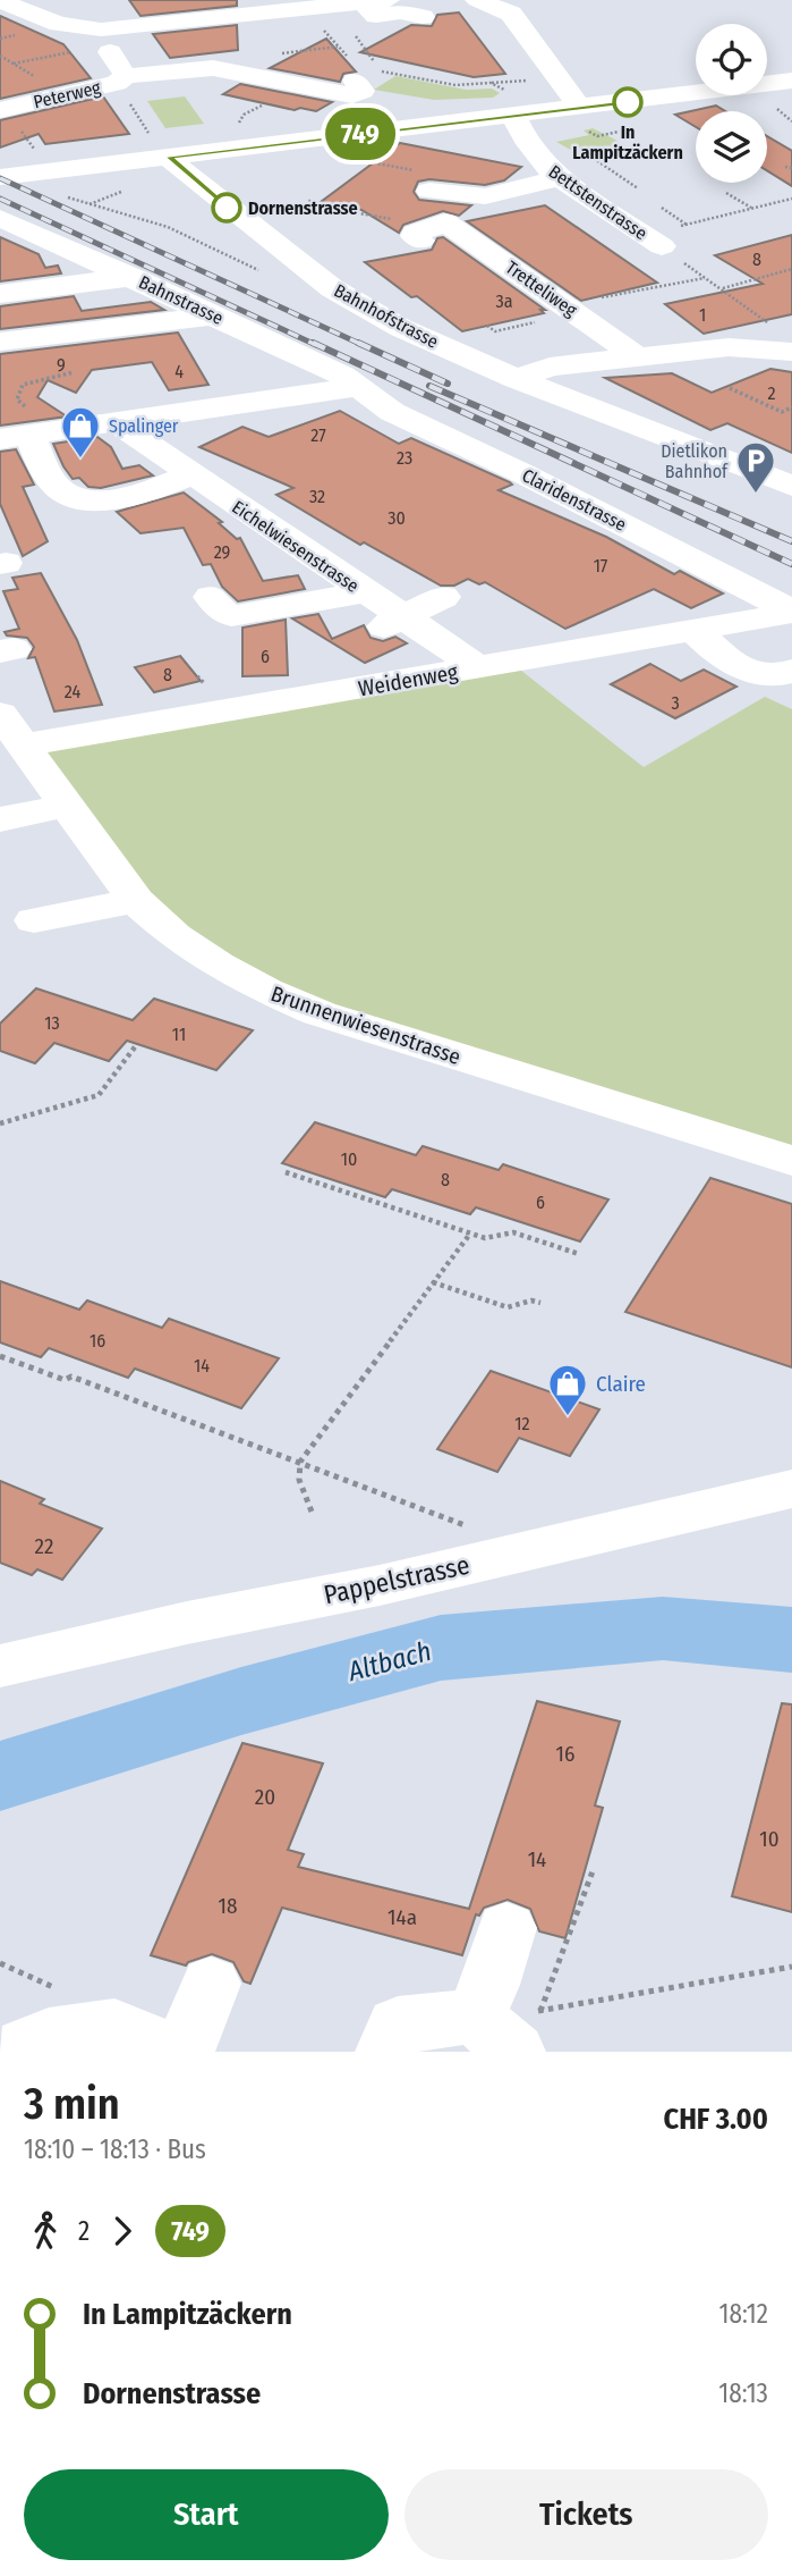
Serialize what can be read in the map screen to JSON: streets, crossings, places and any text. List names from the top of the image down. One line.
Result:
{"streets":{"street":["Peterweg","Bettstenstrasse","Tretteliweg","Bahnstrasse","Bahnhofstrasse","Claridenstrasse","Eichelwiesenstrasse","Weidenweg","Brunnenwiesenstrasse","Pappelstrasse"]},"crossings":[["Bahnstrasse","Claridenstrasse"],["Claridenstrasse","Weidenweg"],["Eichelwiesenstrasse","Weidenweg"],["Weidenweg","Brunnenwiesenstrasse"]],"water":["Altbach"],"places":{"other":["In Lampitzäckern","Dornenstrasse"],"shop":["Spalinger","Claire"],"parking":["Dietlikon Bahnhof"]},"lines":["bus line 749"],"house_numbers":["8","3a","1","9","4","2","27","23","32","30","29","17","6","8","24","3","13","11","10","8","6","16","14","12","22","16","20","10","14","18","14a"],"page":{"on_map":"749","heading":["3 min","18:10 – 18:13 · Bus","CHF 3.00"],"legs":["2","749"],"list":[{"name":"In Lampitzäckern","value":"18:12"},{"name":"Dornenstrasse","value":"18:13"}],"buttons":["Start","Tickets"]}}
